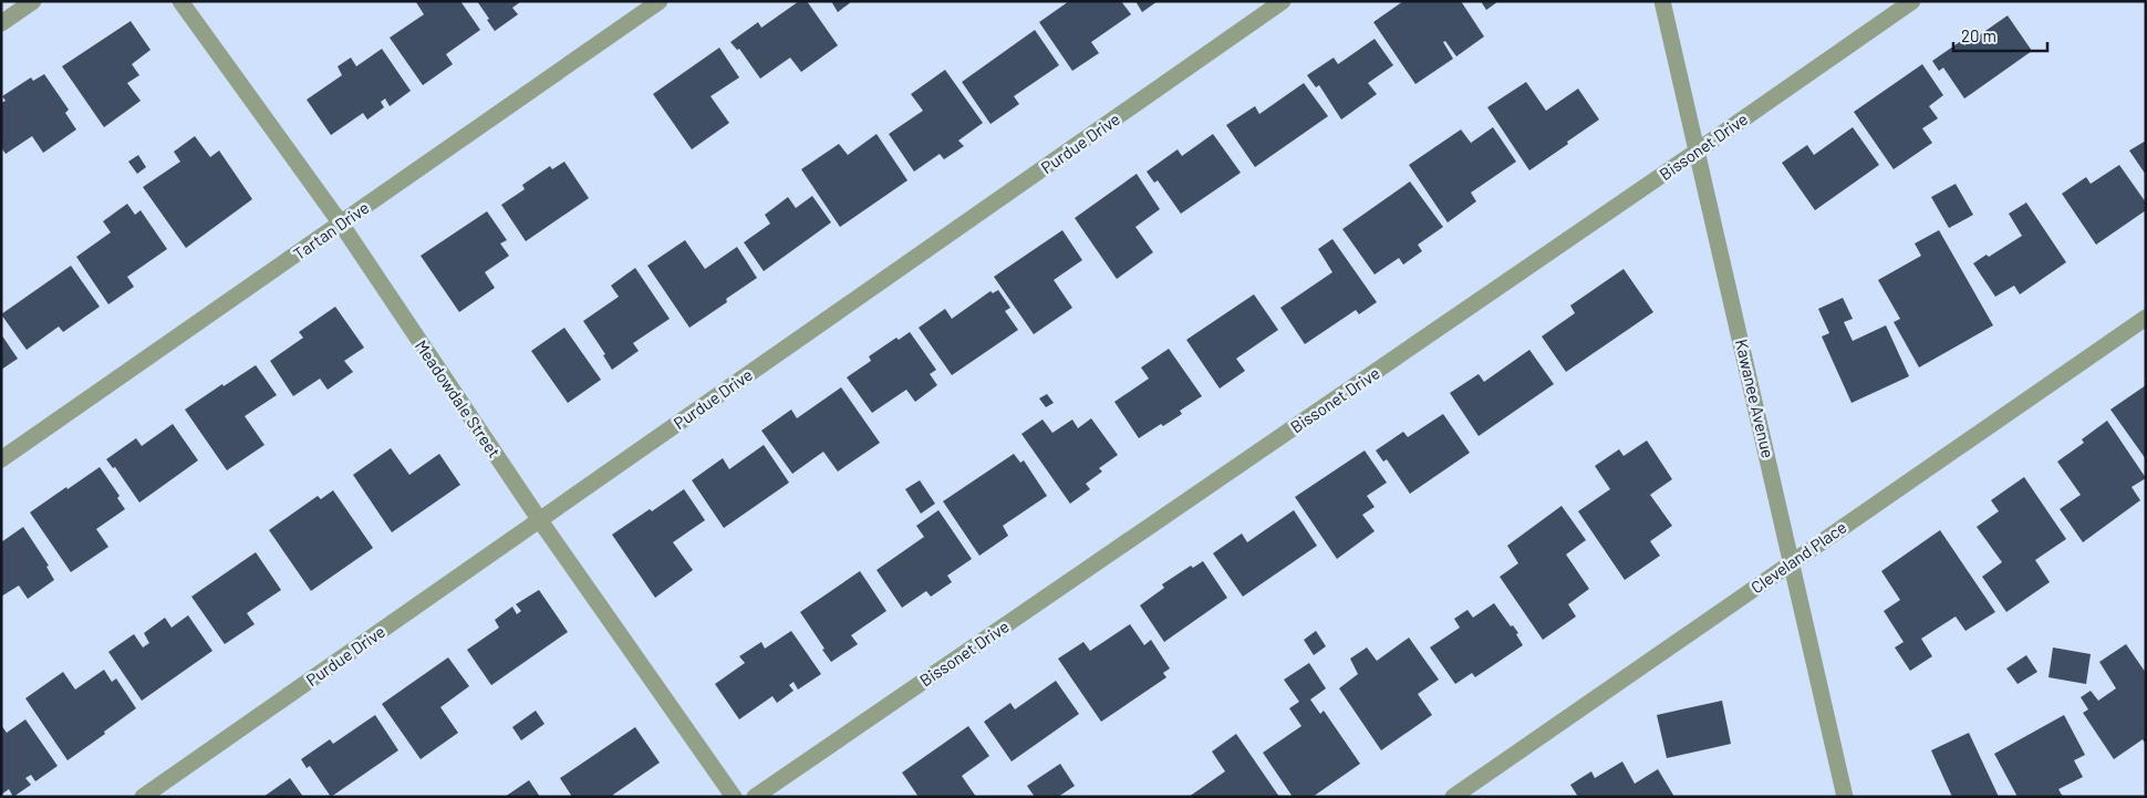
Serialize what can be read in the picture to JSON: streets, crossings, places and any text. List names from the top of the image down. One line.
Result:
{"streets":{"street":["Purdue Drive","Bissonet Drive","Tartan Drive","Meadowdale Street","Kawanee Avenue","Cleveland Place"]},"crossings":[["Purdue Drive","Meadowdale Street"],["Bissonet Drive","Kawanee Avenue"],["Tartan Drive","Meadowdale Street"],["Kawanee Avenue","Cleveland Place"]],"scale_bar":"20 m"}
